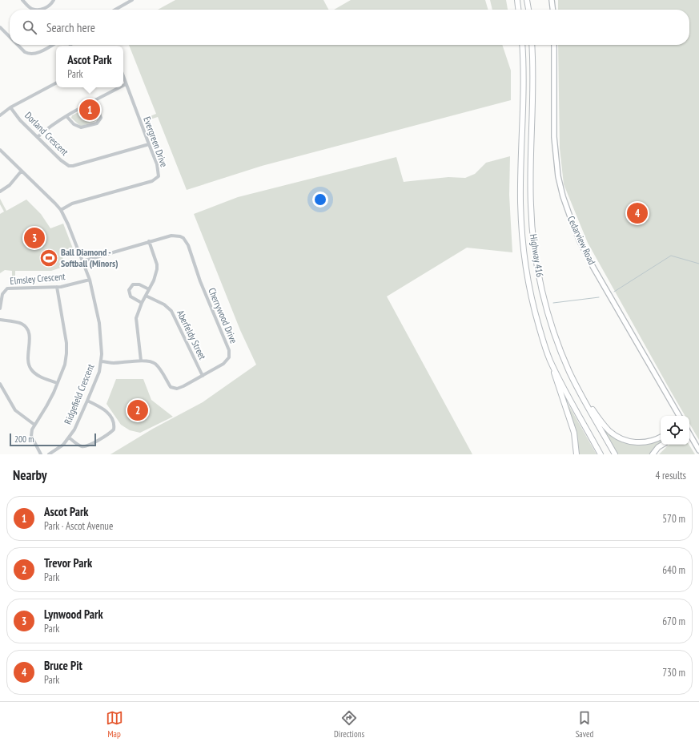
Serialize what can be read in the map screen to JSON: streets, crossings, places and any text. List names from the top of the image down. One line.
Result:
{"streets":{"highway":["Highway 416"],"main road":["Cedarview Road"],"street":["Dorland Crescent","Evergreen Drive","Elmsley Crescent","Cherrywood Drive","Aberfeldy Street","Ridgefield Crescent"]},"crossings":[["Dorland Crescent","Evergreen Drive"],["Evergreen Drive","Ridgefield Crescent"],["Elmsley Crescent","Ridgefield Crescent"],["Cherrywood Drive","Aberfeldy Street"],["Cherrywood Drive","Ridgefield Crescent"]],"places":{"sports":["Ball Diamond - Softball (Minors)"]},"scale_bar":"200 m","page":{"search":"Search here","popup":["Ascot Park","Park"],"pins":["1","4","3","2"],"scale":"200 m","heading":["Nearby","4 results"],"list":[{"mark":"1","name":"Ascot Park","note":"Park · Ascot Avenue","value":"570 m"},{"mark":"2","name":"Trevor Park","note":"Park","value":"640 m"},{"mark":"3","name":"Lynwood Park","note":"Park","value":"670 m"},{"mark":"4","name":"Bruce Pit","note":"Park","value":"730 m"}],"nav":["Map","Directions","Saved"]}}
